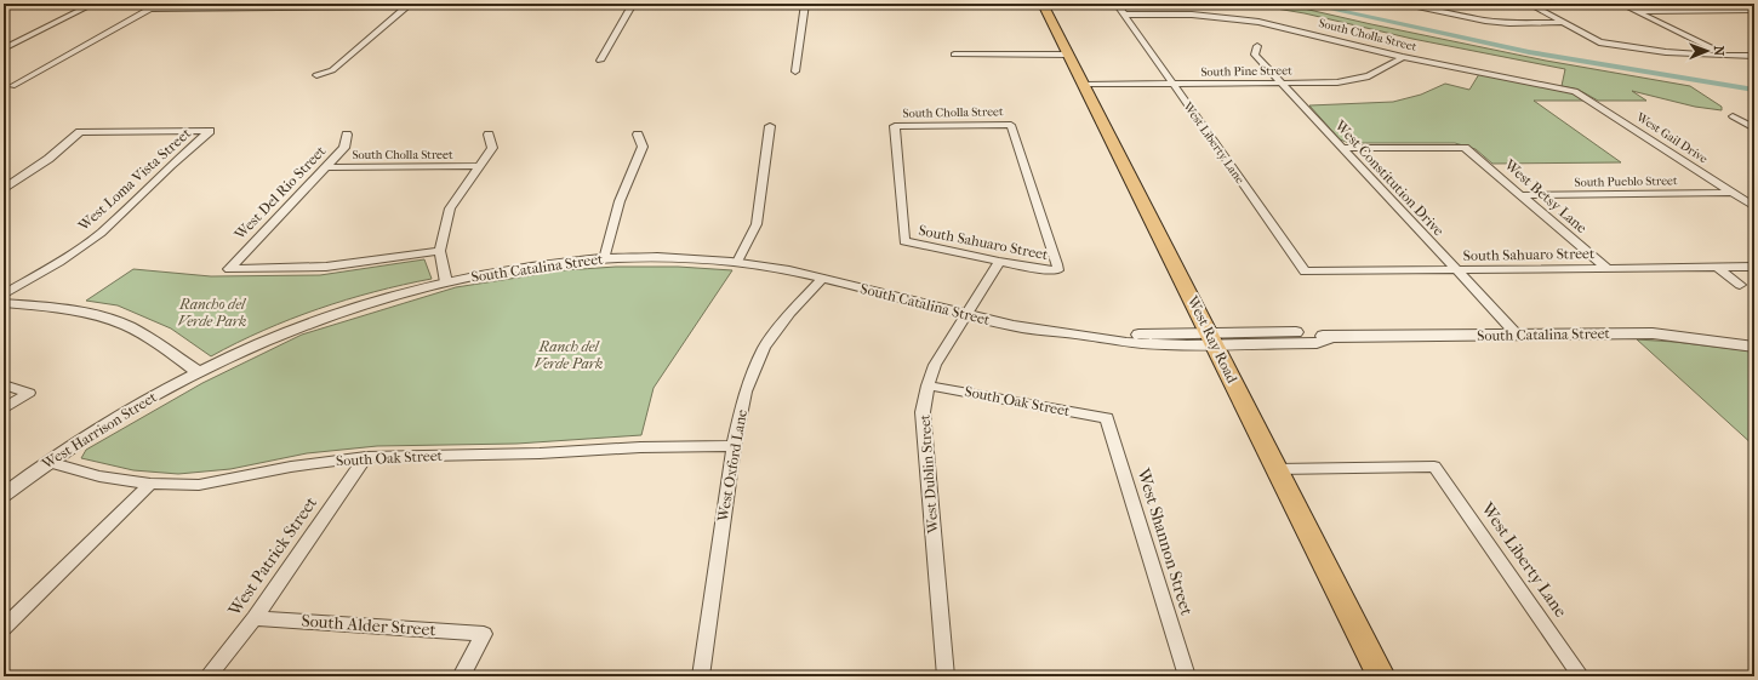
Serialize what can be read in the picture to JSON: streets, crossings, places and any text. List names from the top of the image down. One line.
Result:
{"streets":{"main road":["West Ray Road"],"street":["South Cholla Street","South Pine Street","West Gail Drive","West Liberty Lane","West Constitution Drive","West Loma Vista Street","South Pueblo Street","West Del Rio Street","West Betsy Lane","South Sahuaro Street","South Catalina Street","South Oak Street","West Harrison Street","West Oxford Lane","West Dublin Street","West Shannon Street","West Patrick Street","South Alder Street"]},"crossings":[["South Cholla Street","South Pine Street"],["South Cholla Street","West Gail Drive"],["South Cholla Street","West Liberty Lane"],["South Cholla Street","West Del Rio Street"],["South Cholla Street","South Sahuaro Street"],["South Pine Street","West Liberty Lane"],["South Pine Street","West Constitution Drive"],["South Pine Street","West Ray Road"],["West Gail Drive","South Pueblo Street"],["West Liberty Lane","South Sahuaro Street"],["West Liberty Lane","West Ray Road"],["West Constitution Drive","West Betsy Lane"],["West Constitution Drive","South Sahuaro Street"],["West Constitution Drive","South Catalina Street"],["South Pueblo Street","West Betsy Lane"],["West Betsy Lane","South Sahuaro Street"],["South Sahuaro Street","West Dublin Street"],["South Catalina Street","West Ray Road"],["South Catalina Street","West Harrison Street"],["South Catalina Street","West Oxford Lane"],["South Catalina Street","West Dublin Street"],["South Oak Street","West Harrison Street"],["South Oak Street","West Oxford Lane"],["South Oak Street","West Dublin Street"],["South Oak Street","West Shannon Street"],["South Oak Street","West Patrick Street"],["West Patrick Street","South Alder Street"]],"parks":["Rancho del Verde Park","Ranch del Verde Park"],"north":"right"}
